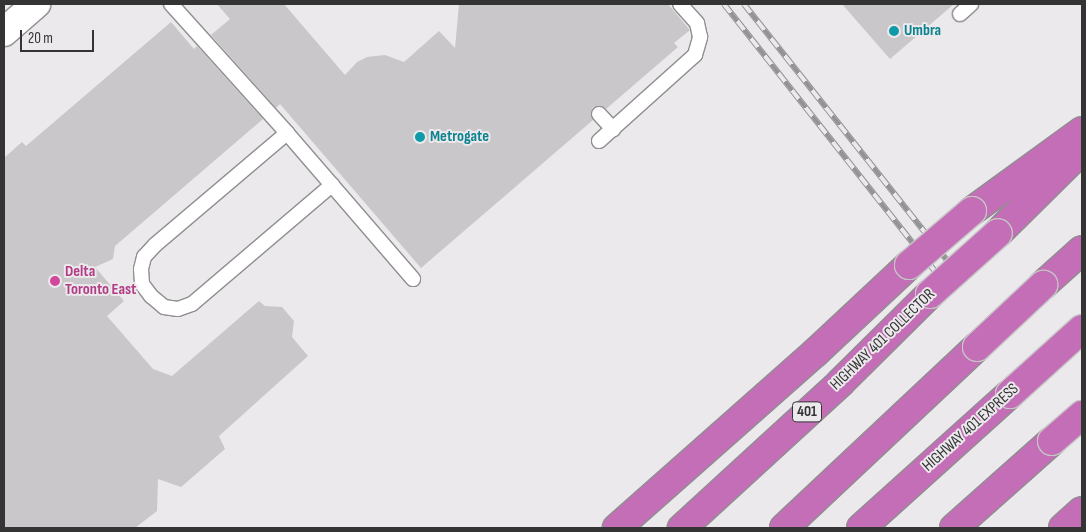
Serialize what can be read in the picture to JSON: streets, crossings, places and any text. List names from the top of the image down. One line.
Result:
{"streets":{"highway":["HIGHWAY 401 COLLECTOR","401","HIGHWAY 401 EXPRESS"]},"places":["Umbra","Metrogate","Delta Toronto East"],"scale_bar":"20 m"}
